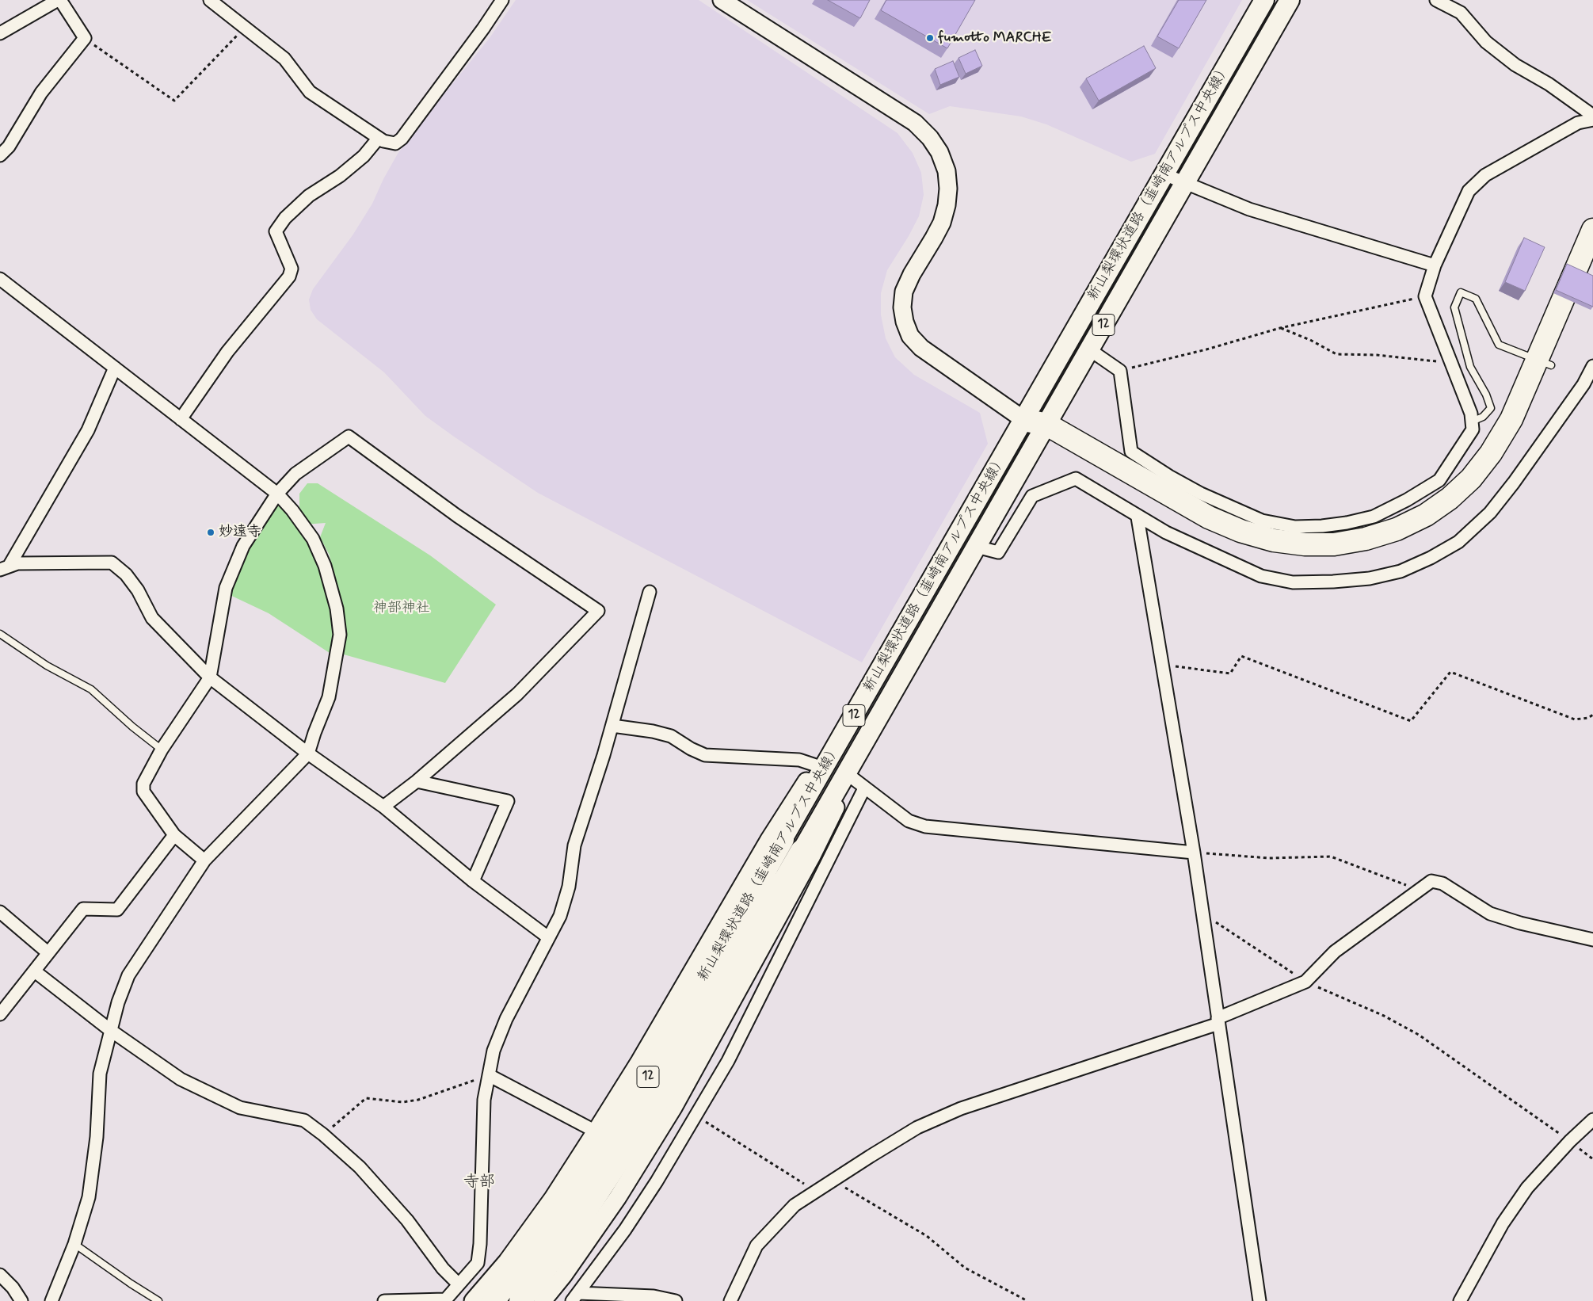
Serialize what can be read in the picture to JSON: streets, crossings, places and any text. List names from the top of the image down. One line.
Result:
{"streets":{"highway":["新山梨環状道路（韮崎南アルプス中央線）","12"]},"districts":["寺部"],"parks":["神部神社"],"places":["fumotto MARCHE","妙遠寺"]}
